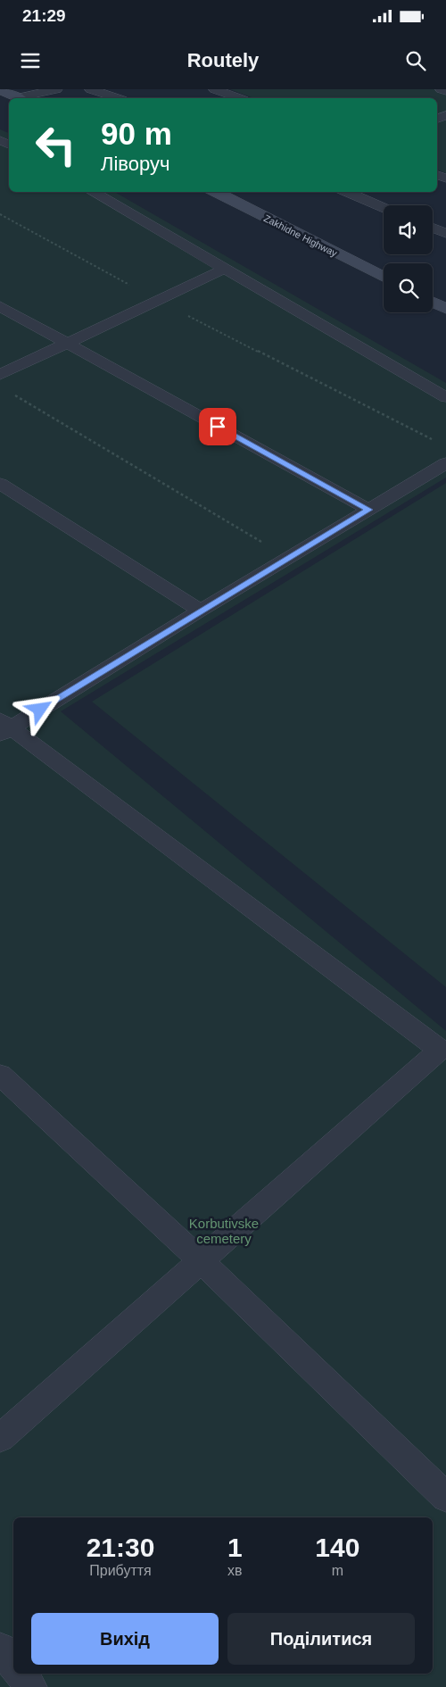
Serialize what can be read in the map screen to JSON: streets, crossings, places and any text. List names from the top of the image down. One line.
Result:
{"streets":{"main road":["Zakhidne Highway"]},"parks":["Korbutivske cemetery"],"page":{"status":"21:29","header":"Routely","turn":["90 m","Ліворуч"],"eta":["21:30","Прибуття","1","хв","140","m"],"buttons":["Вихід","Поділитися"]}}
